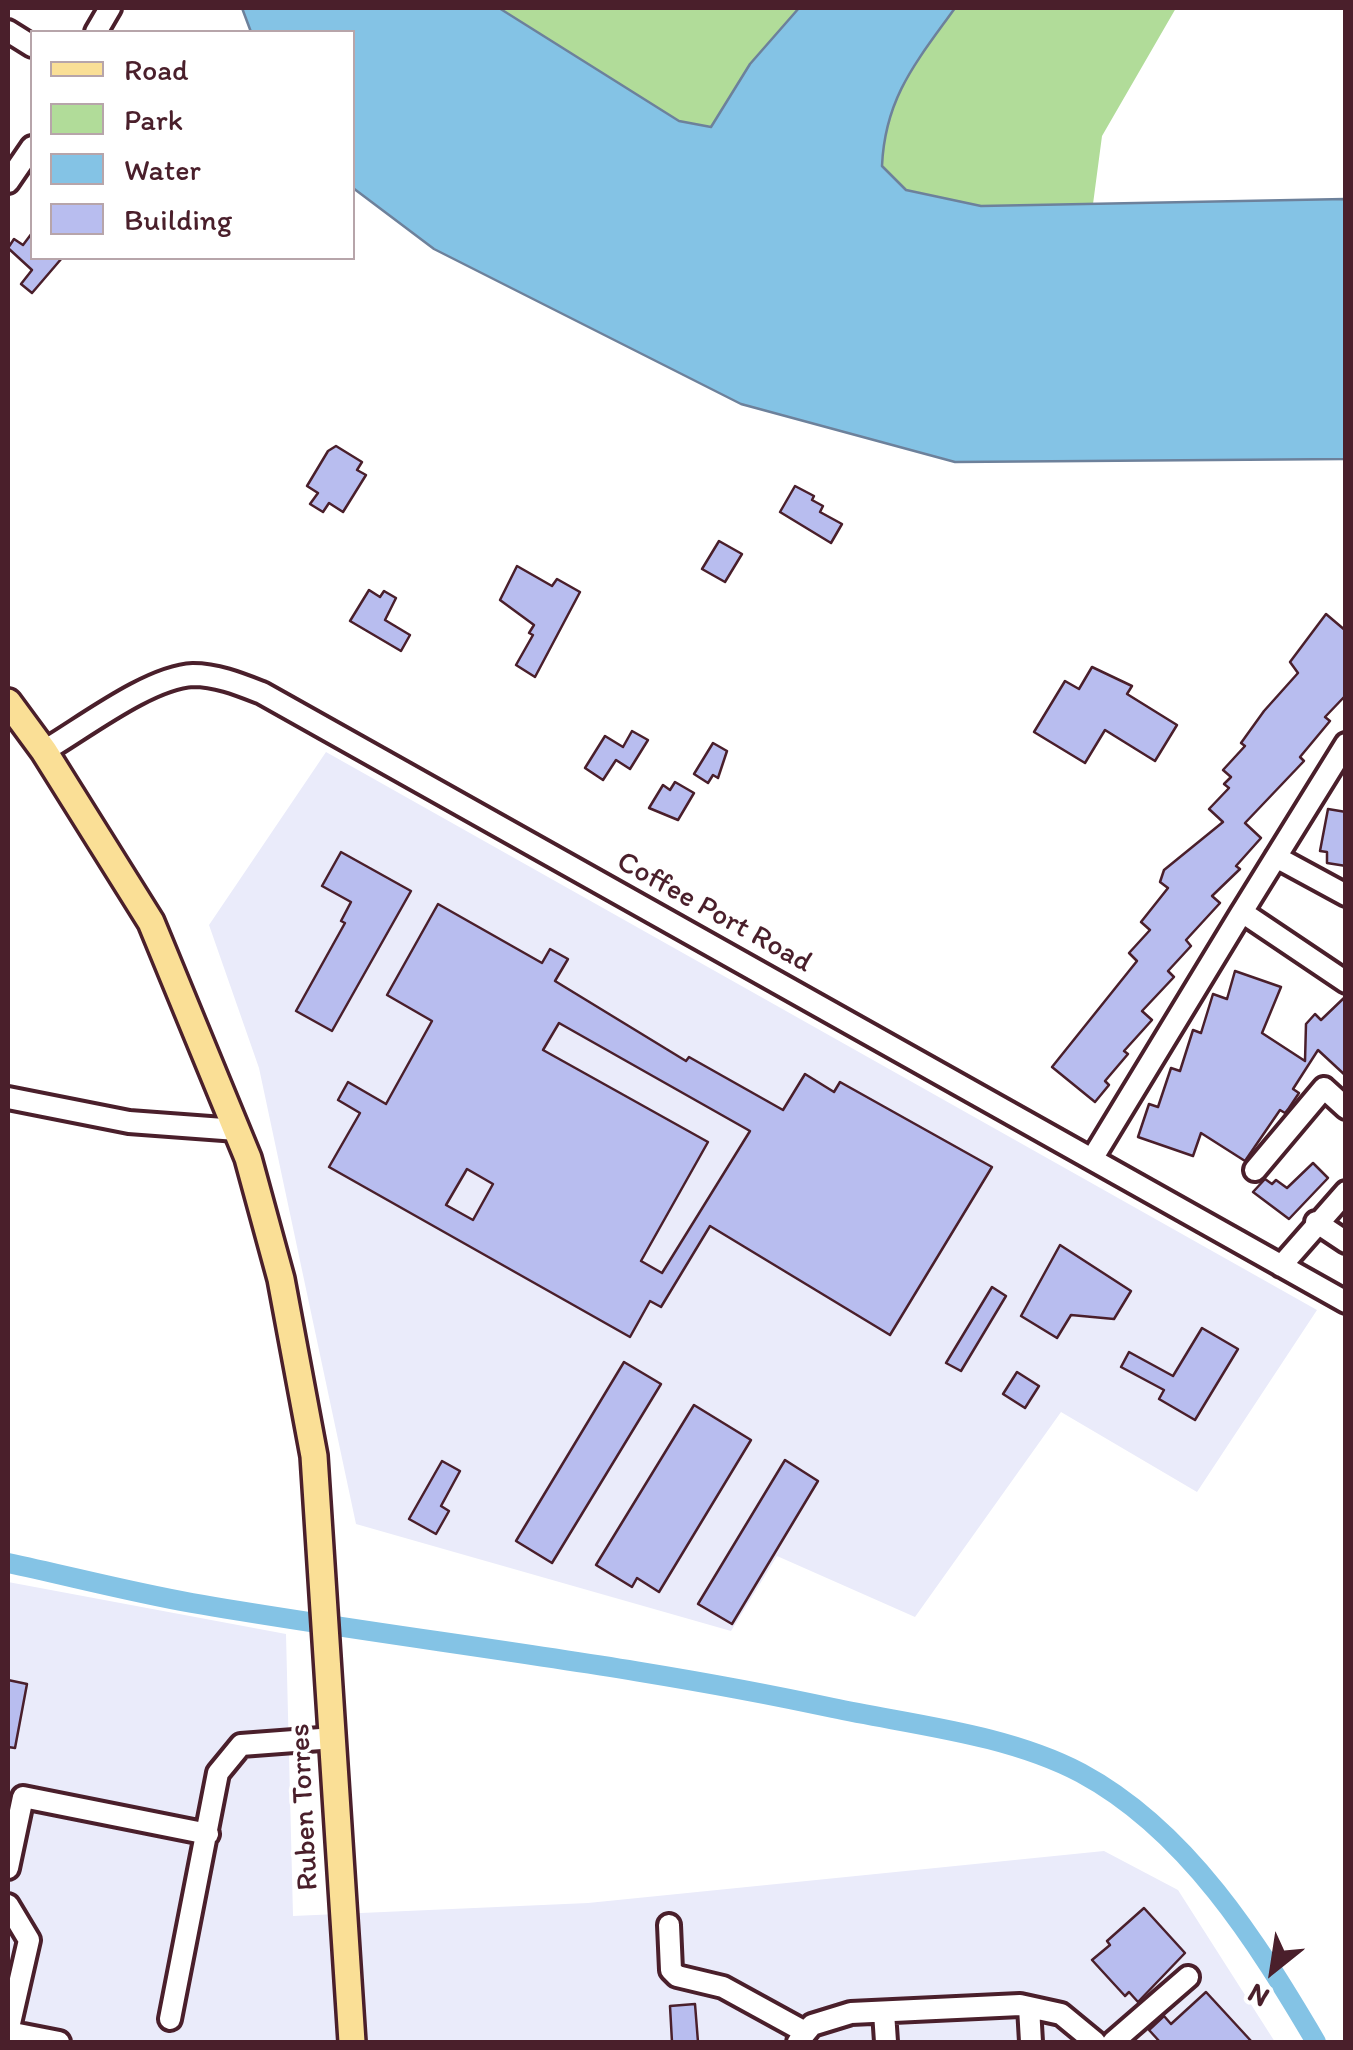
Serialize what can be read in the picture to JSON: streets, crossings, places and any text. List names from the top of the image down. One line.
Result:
{"streets":{"main road":["Ruben Torres"],"street":["Coffee Port Road"]},"crossings":[["Coffee Port Road","Ruben Torres"]],"legend":["Road","Park","Water","Building"],"north":"bottom left"}
